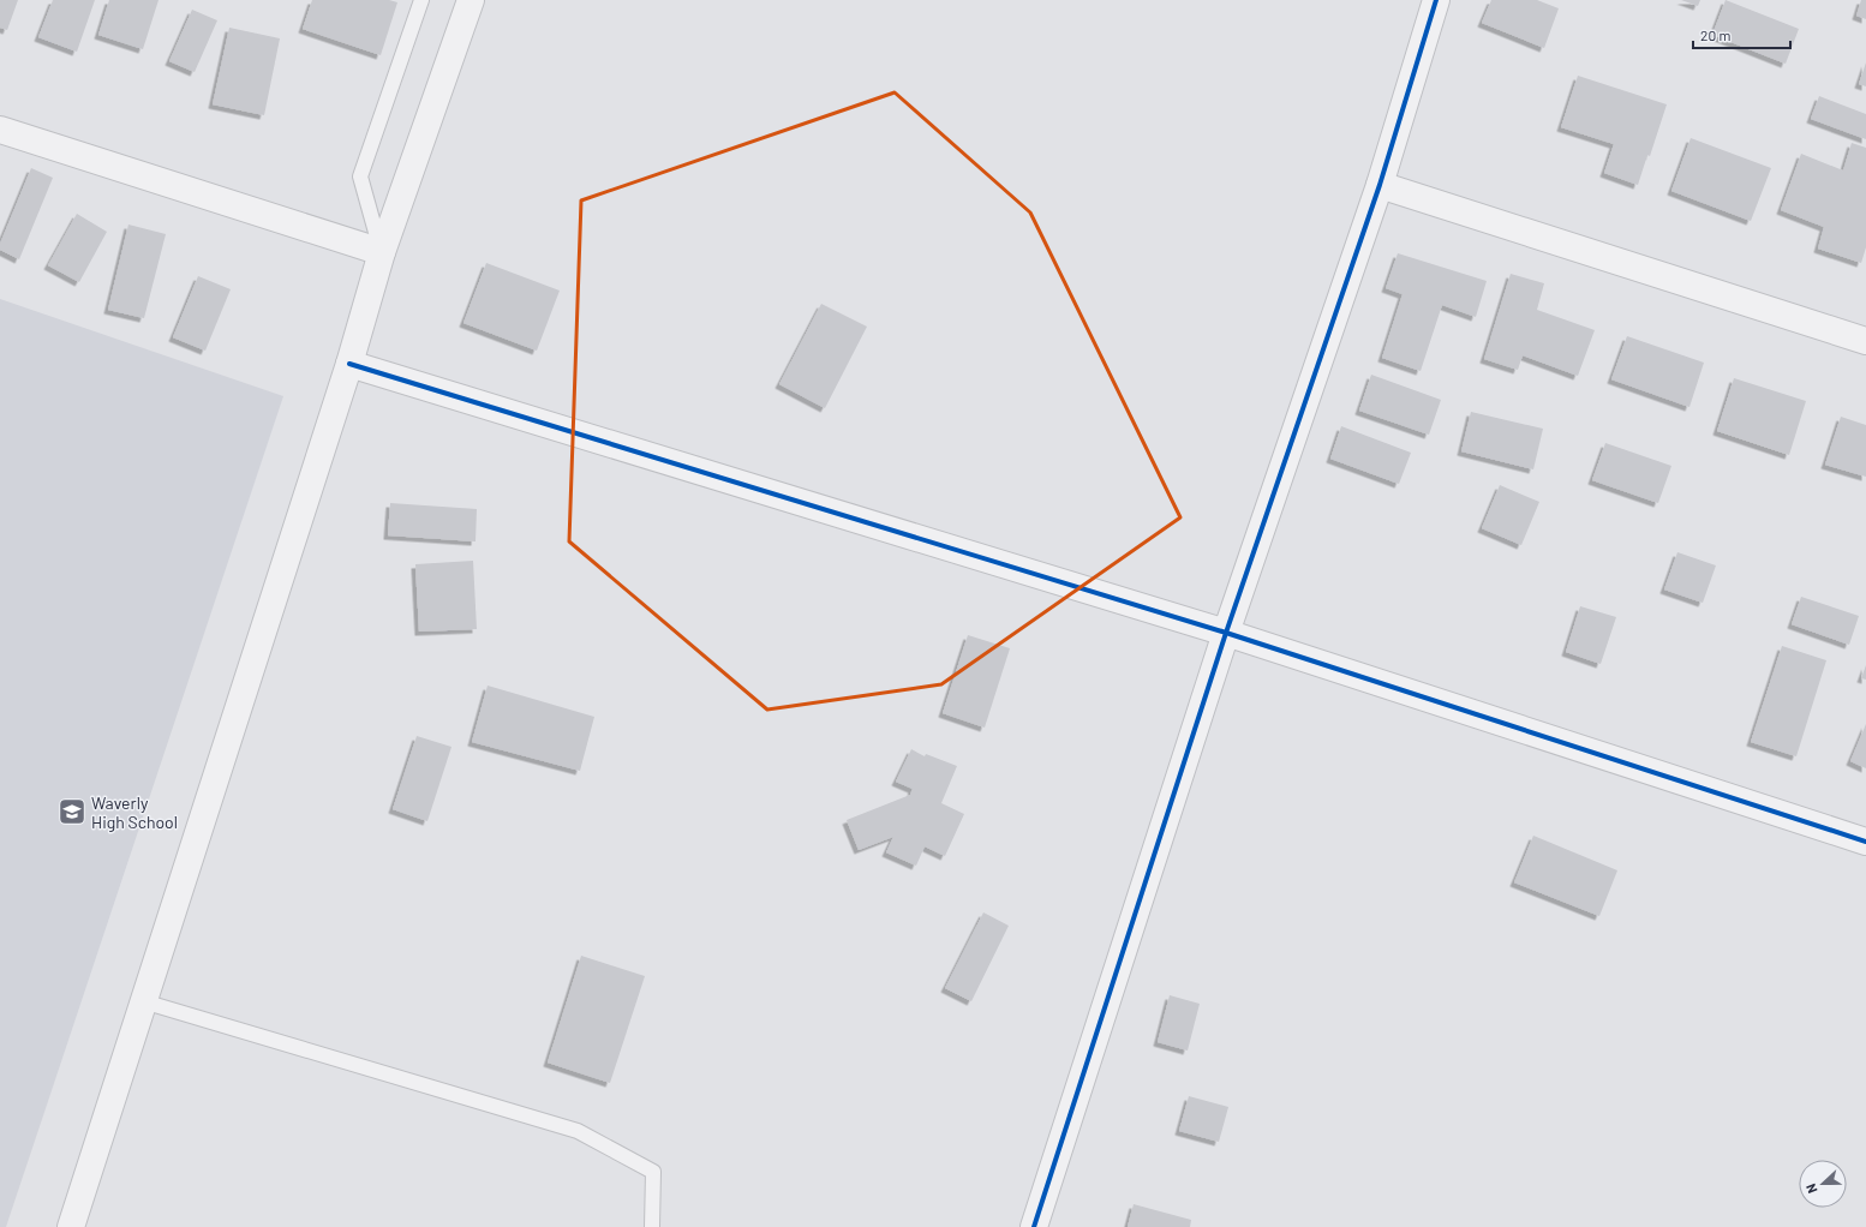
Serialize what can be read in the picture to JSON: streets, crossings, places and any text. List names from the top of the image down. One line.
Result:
{"places":{"school or university":["Waverly High School"]},"scale_bar":"20 m","north":"left"}
